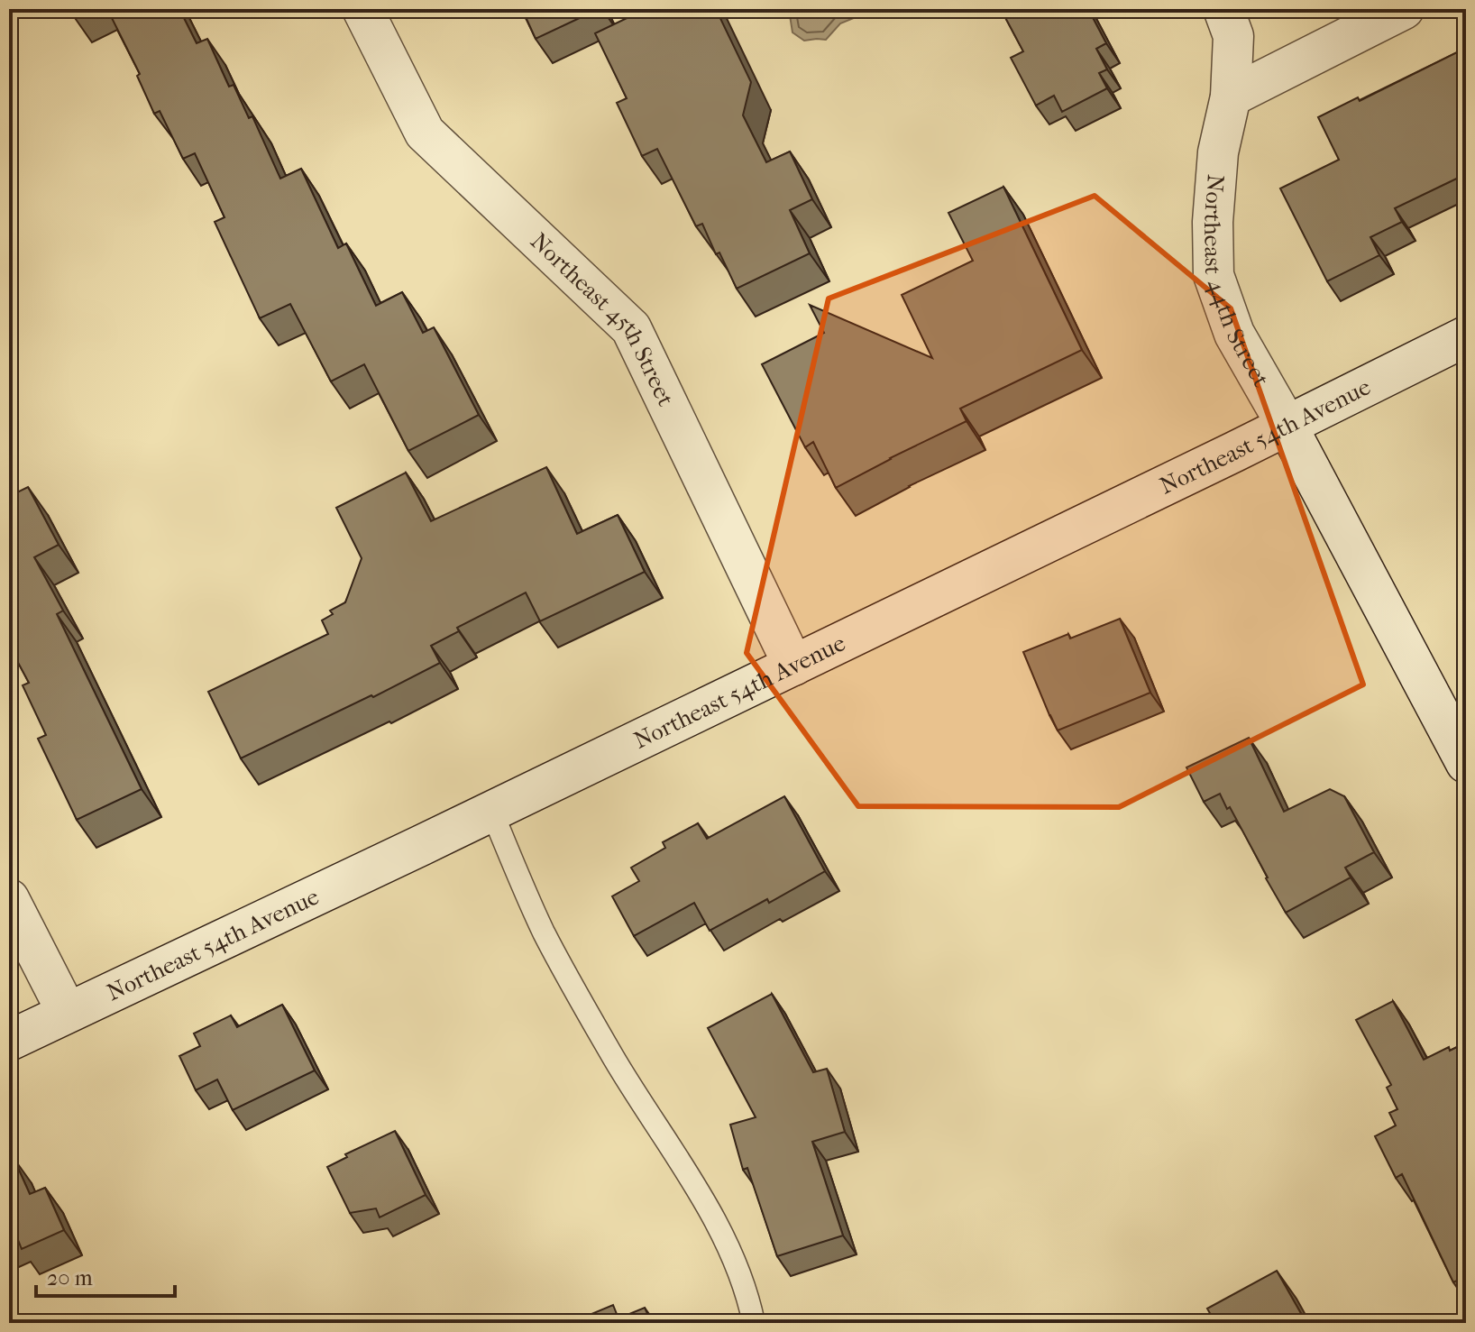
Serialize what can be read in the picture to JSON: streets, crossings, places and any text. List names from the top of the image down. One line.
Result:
{"streets":{"street":["Northeast 44th Street","Northeast 45th Street","Northeast 54th Avenue"]},"crossings":[["Northeast 44th Street","Northeast 54th Avenue"],["Northeast 45th Street","Northeast 54th Avenue"]],"scale_bar":"20 m"}
